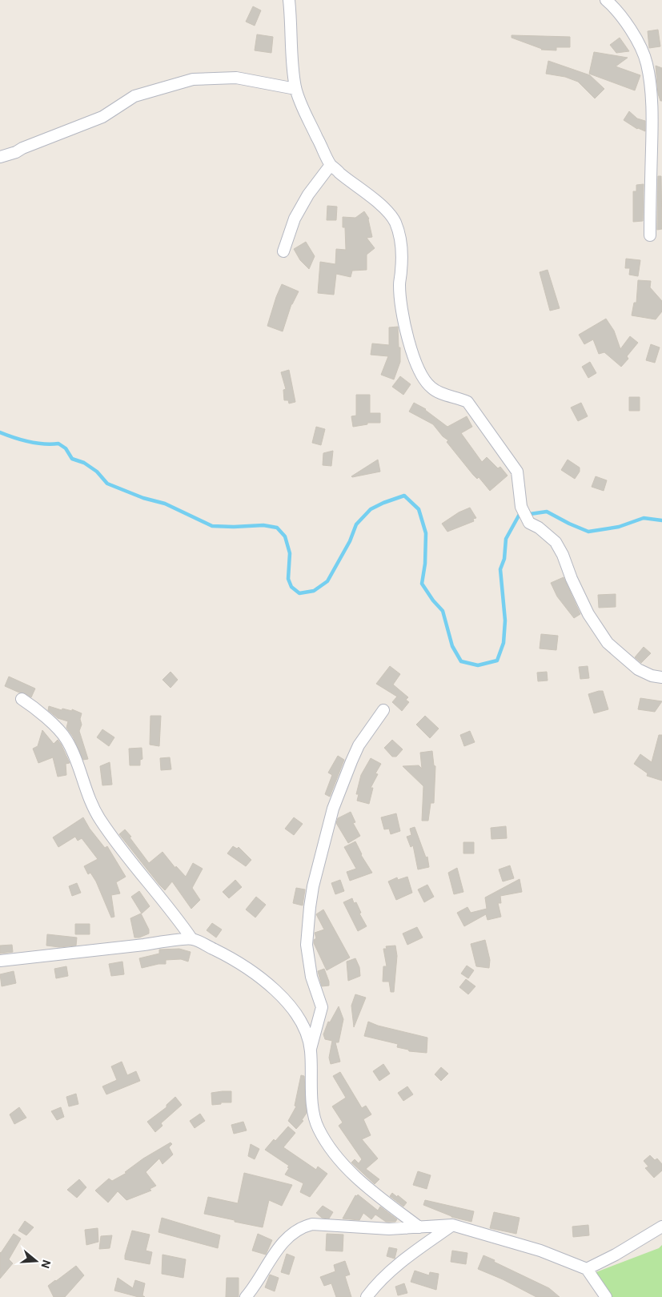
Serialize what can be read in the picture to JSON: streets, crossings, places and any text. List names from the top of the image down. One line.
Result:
{"north":"right"}
